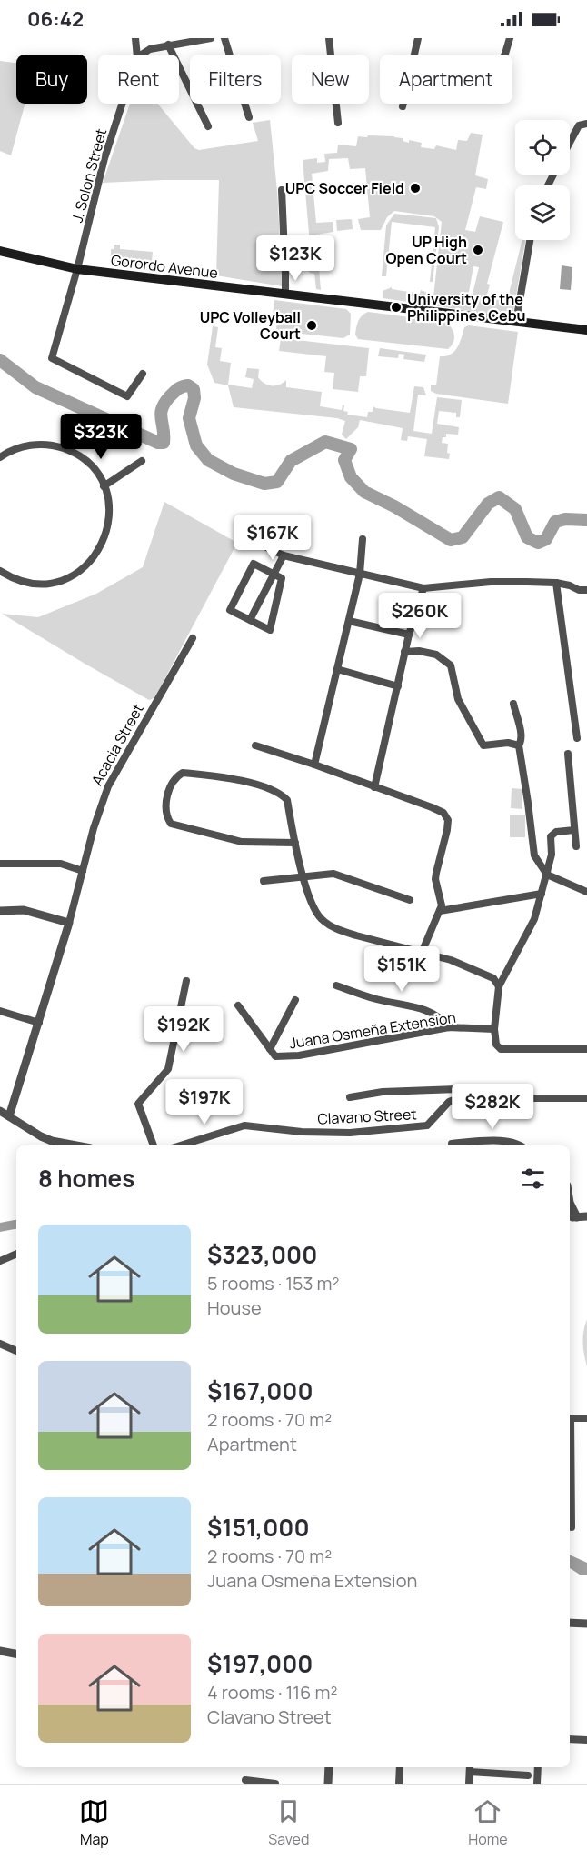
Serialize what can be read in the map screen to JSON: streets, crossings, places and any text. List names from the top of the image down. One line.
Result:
{"streets":{"main road":["Gorordo Avenue"],"street":["J. Solon Street","Acacia Street","Juana Osmeña Extension","Clavano Street"]},"crossings":[["J. Solon Street","Gorordo Avenue"]],"places":["UPC Soccer Field","UP High Open Court","University of the Philippines Cebu","UPC Volleyball Court"],"page":{"status":"06:42","chip":["Buy","Rent","Filters","New","Apartment"],"price":["$123K","$323K","$167K","$260K","$151K","$192K","$197K","$282K"],"heading":"8 homes","list":[{"name":"$323,000","note":"5 rooms · 153 m² · House"},{"name":"$167,000","note":"2 rooms · 70 m² · Apartment"},{"name":"$151,000","note":"2 rooms · 70 m² · Juana Osmeña Extension"},{"name":"$197,000","note":"4 rooms · 116 m² · Clavano Street"}],"tabs":["Map","Saved","Home"]}}
